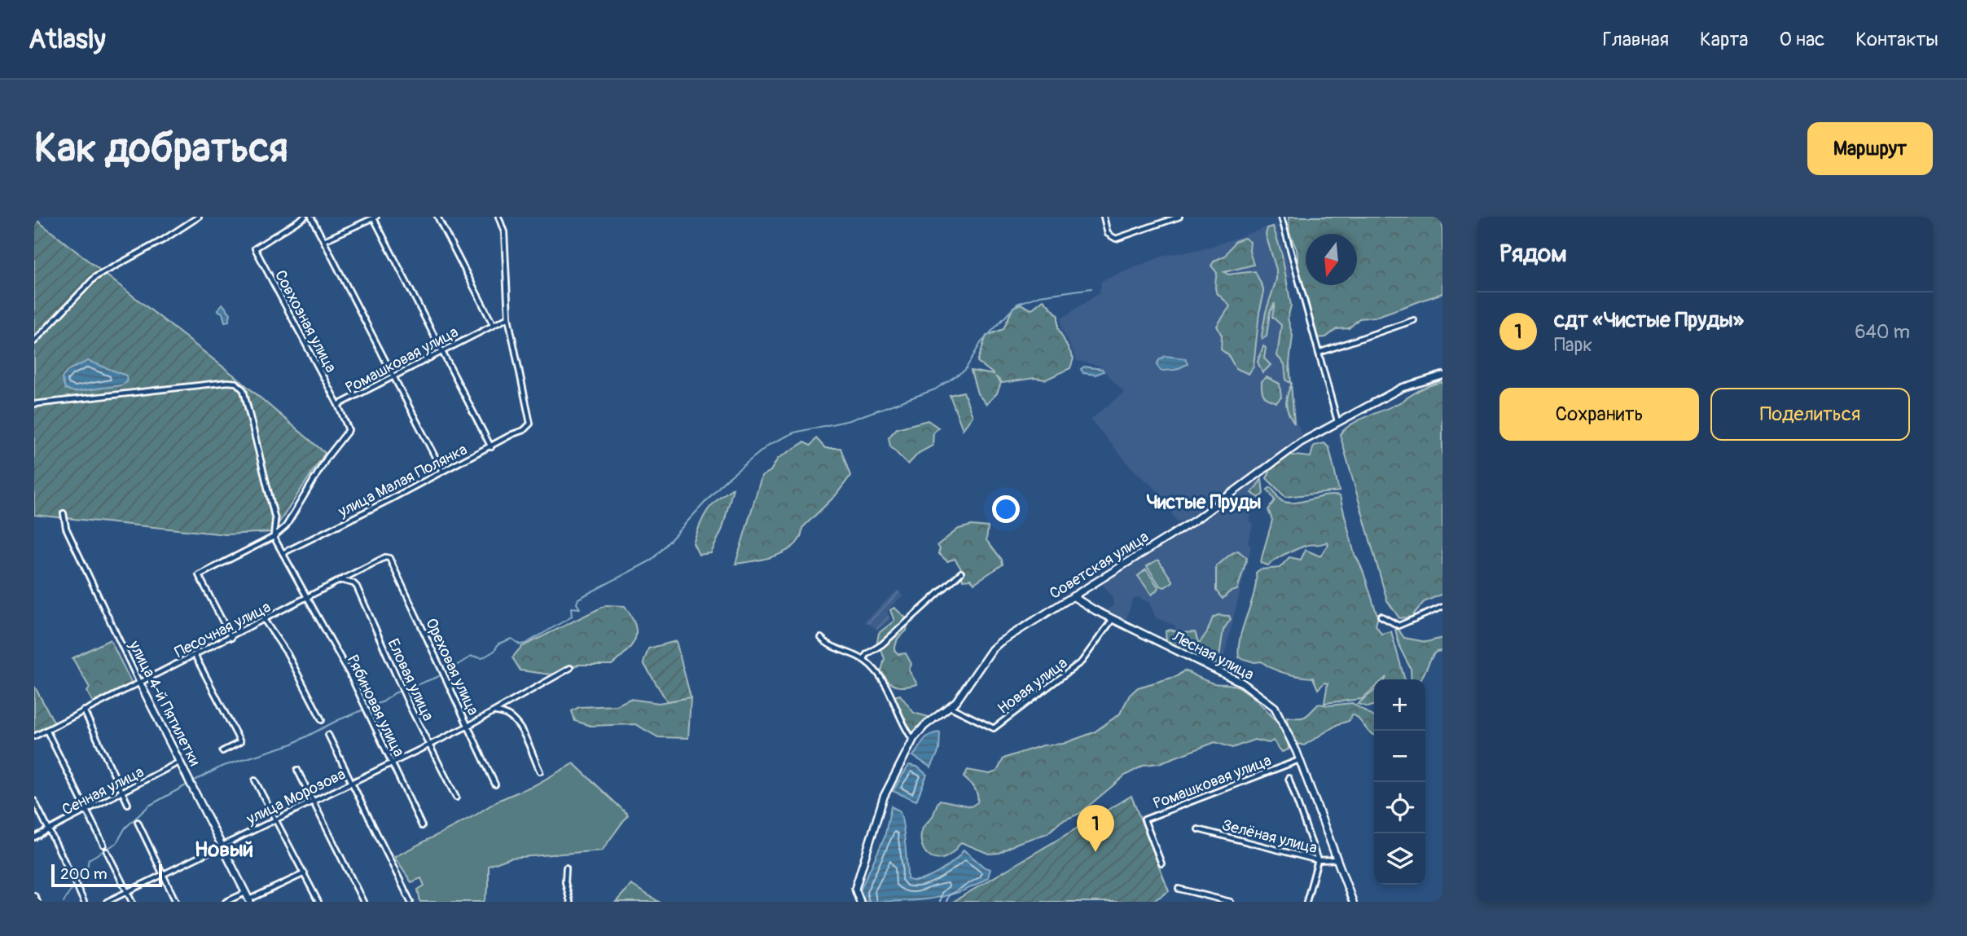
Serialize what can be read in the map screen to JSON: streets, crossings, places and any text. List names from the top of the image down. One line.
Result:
{"streets":{"main road":["Советская улица","Лесная улица","улица 4-й Пятилетки"],"street":["Совхозная улица","Ромашковая улица","улица Малая Полянка","Песочная улица","Ореховая улица","Еловая улица","Новая улица","Рябиновая улица","Сенная улица","улица Морозова","Зелёная улица"]},"crossings":[["Совхозная улица","Ромашковая улица"],["Ромашковая улица","улица Малая Полянка"],["Ромашковая улица","Песочная улица"],["Ромашковая улица","Лесная улица"],["Ромашковая улица","Рябиновая улица"],["улица Малая Полянка","Рябиновая улица"],["Советская улица","Лесная улица"],["Советская улица","Новая улица"],["Песочная улица","Ореховая улица"],["Песочная улица","Еловая улица"],["Песочная улица","улица 4-й Пятилетки"],["Песочная улица","Рябиновая улица"],["Лесная улица","Новая улица"],["Лесная улица","Зелёная улица"],["Ореховая улица","улица Морозова"],["Еловая улица","улица Морозова"],["улица 4-й Пятилетки","Сенная улица"],["улица 4-й Пятилетки","улица Морозова"],["Рябиновая улица","улица Морозова"]],"districts":["Чистые Пруды","Новый"],"scale_bar":"200 m","north":"bottom","page":{"header":"Atlasly","nav":["Главная","Карта","О нас","Контакты"],"buttons":["Маршрут",["Сохранить","Поделиться"]],"title":"Как добраться","heading":"Рядом","list":[{"mark":"1","name":"сдт «Чистые Пруды»","note":"Парк","value":"640 m"}],"map_buttons":["+","−"],"pins":"1","scale":"200 m"}}
